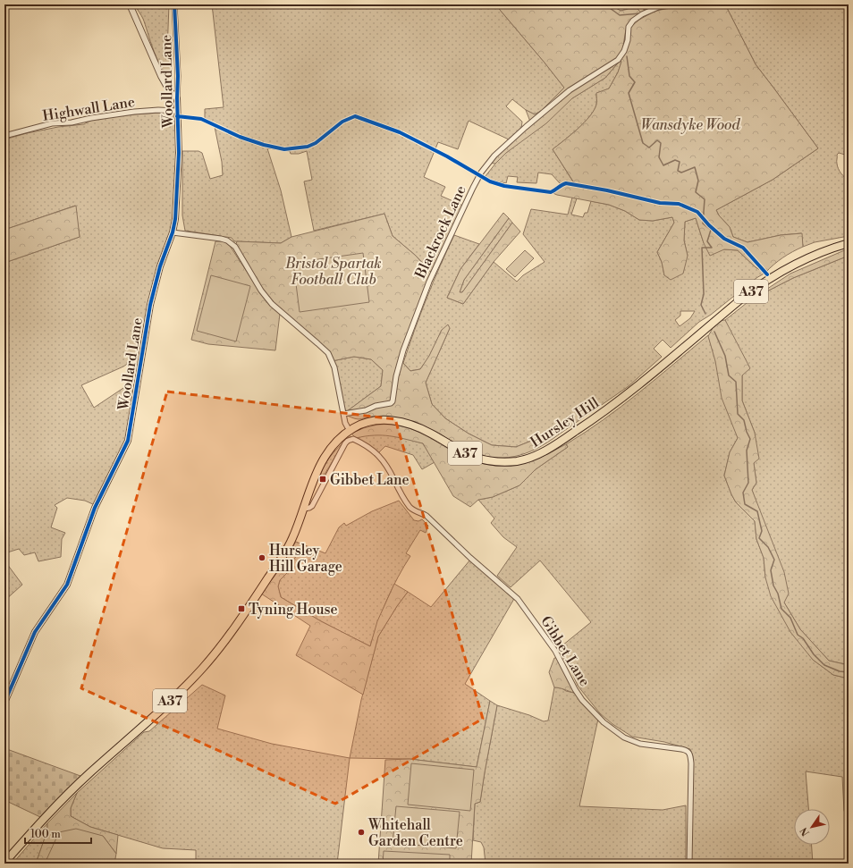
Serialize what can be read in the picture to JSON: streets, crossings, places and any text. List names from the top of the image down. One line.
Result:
{"streets":{"highway":["A37","Hursley Hill"],"street":["Woollard Lane","Highwall Lane","Blackrock Lane","Gibbet Lane"]},"crossings":[["Woollard Lane","Highwall Lane"],["A37","Hursley Hill"],["A37","Gibbet Lane"],["Hursley Hill","Gibbet Lane"]],"parks":["Wansdyke Wood","Bristol Spartak Football Club"],"places":{"transit":["Gibbet Lane","Tyning House"],"other":["Hursley Hill Garage","Whitehall Garden Centre"]},"scale_bar":"100 m","north":"bottom left"}
